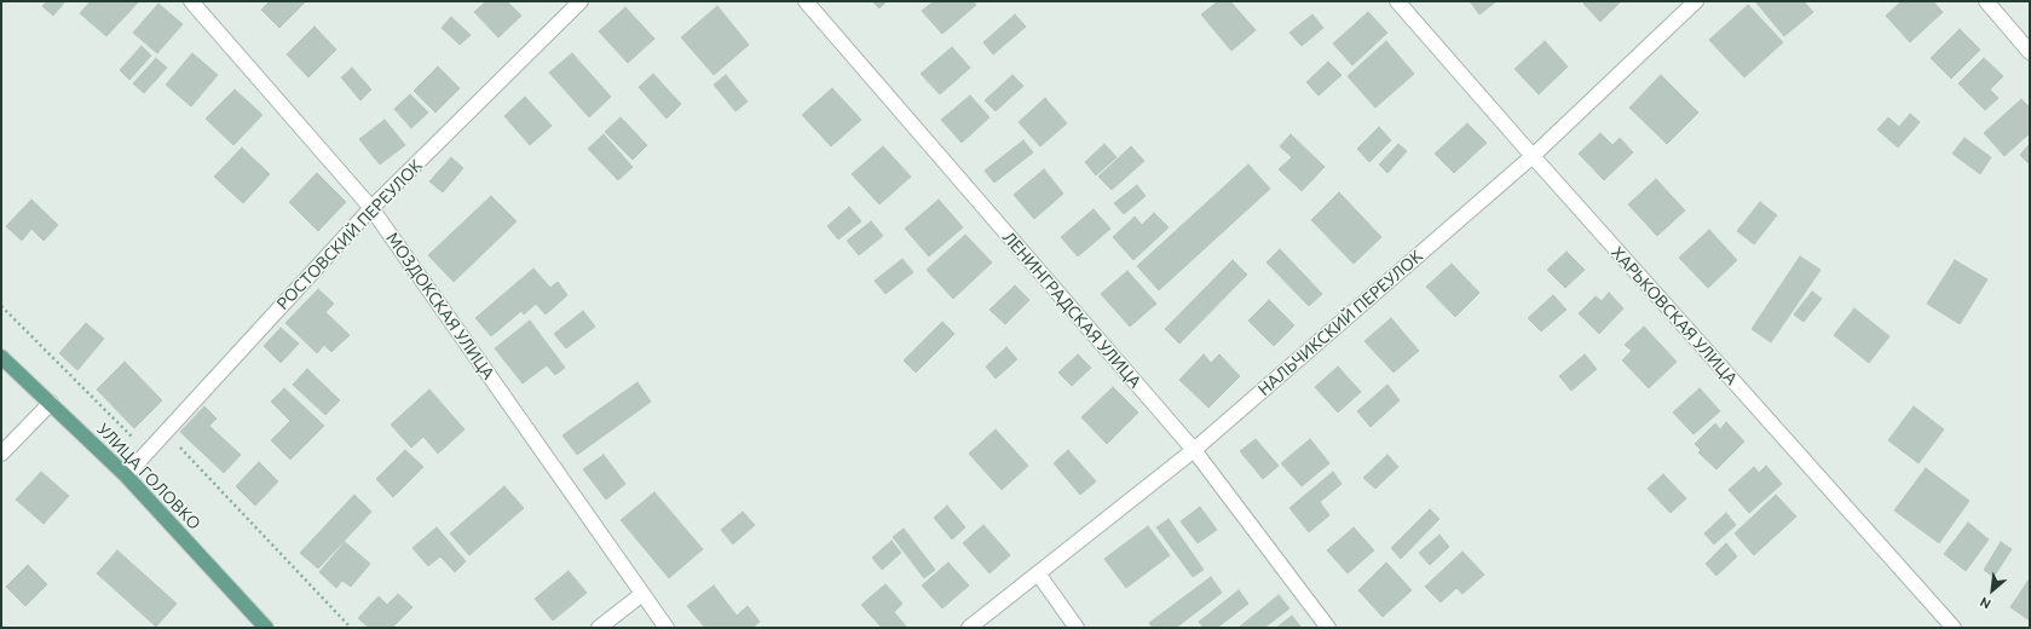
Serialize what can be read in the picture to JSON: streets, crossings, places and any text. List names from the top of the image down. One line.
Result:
{"streets":{"main road":["УЛИЦА ГОЛОВКО"],"street":["РОСТОВСКИЙ ПЕРЕУЛОК","МОЗДОКСКАЯ УЛИЦА","ЛЕНИНГРАДСКАЯ УЛИЦА","ХАРЬКОВСКАЯ УЛИЦА","НАЛЬЧИКСКИЙ ПЕРЕУЛОК"]},"crossings":[["РОСТОВСКИЙ ПЕРЕУЛОК","МОЗДОКСКАЯ УЛИЦА"],["РОСТОВСКИЙ ПЕРЕУЛОК","УЛИЦА ГОЛОВКО"],["ЛЕНИНГРАДСКАЯ УЛИЦА","НАЛЬЧИКСКИЙ ПЕРЕУЛОК"],["ХАРЬКОВСКАЯ УЛИЦА","НАЛЬЧИКСКИЙ ПЕРЕУЛОК"]],"north":"bottom left"}
